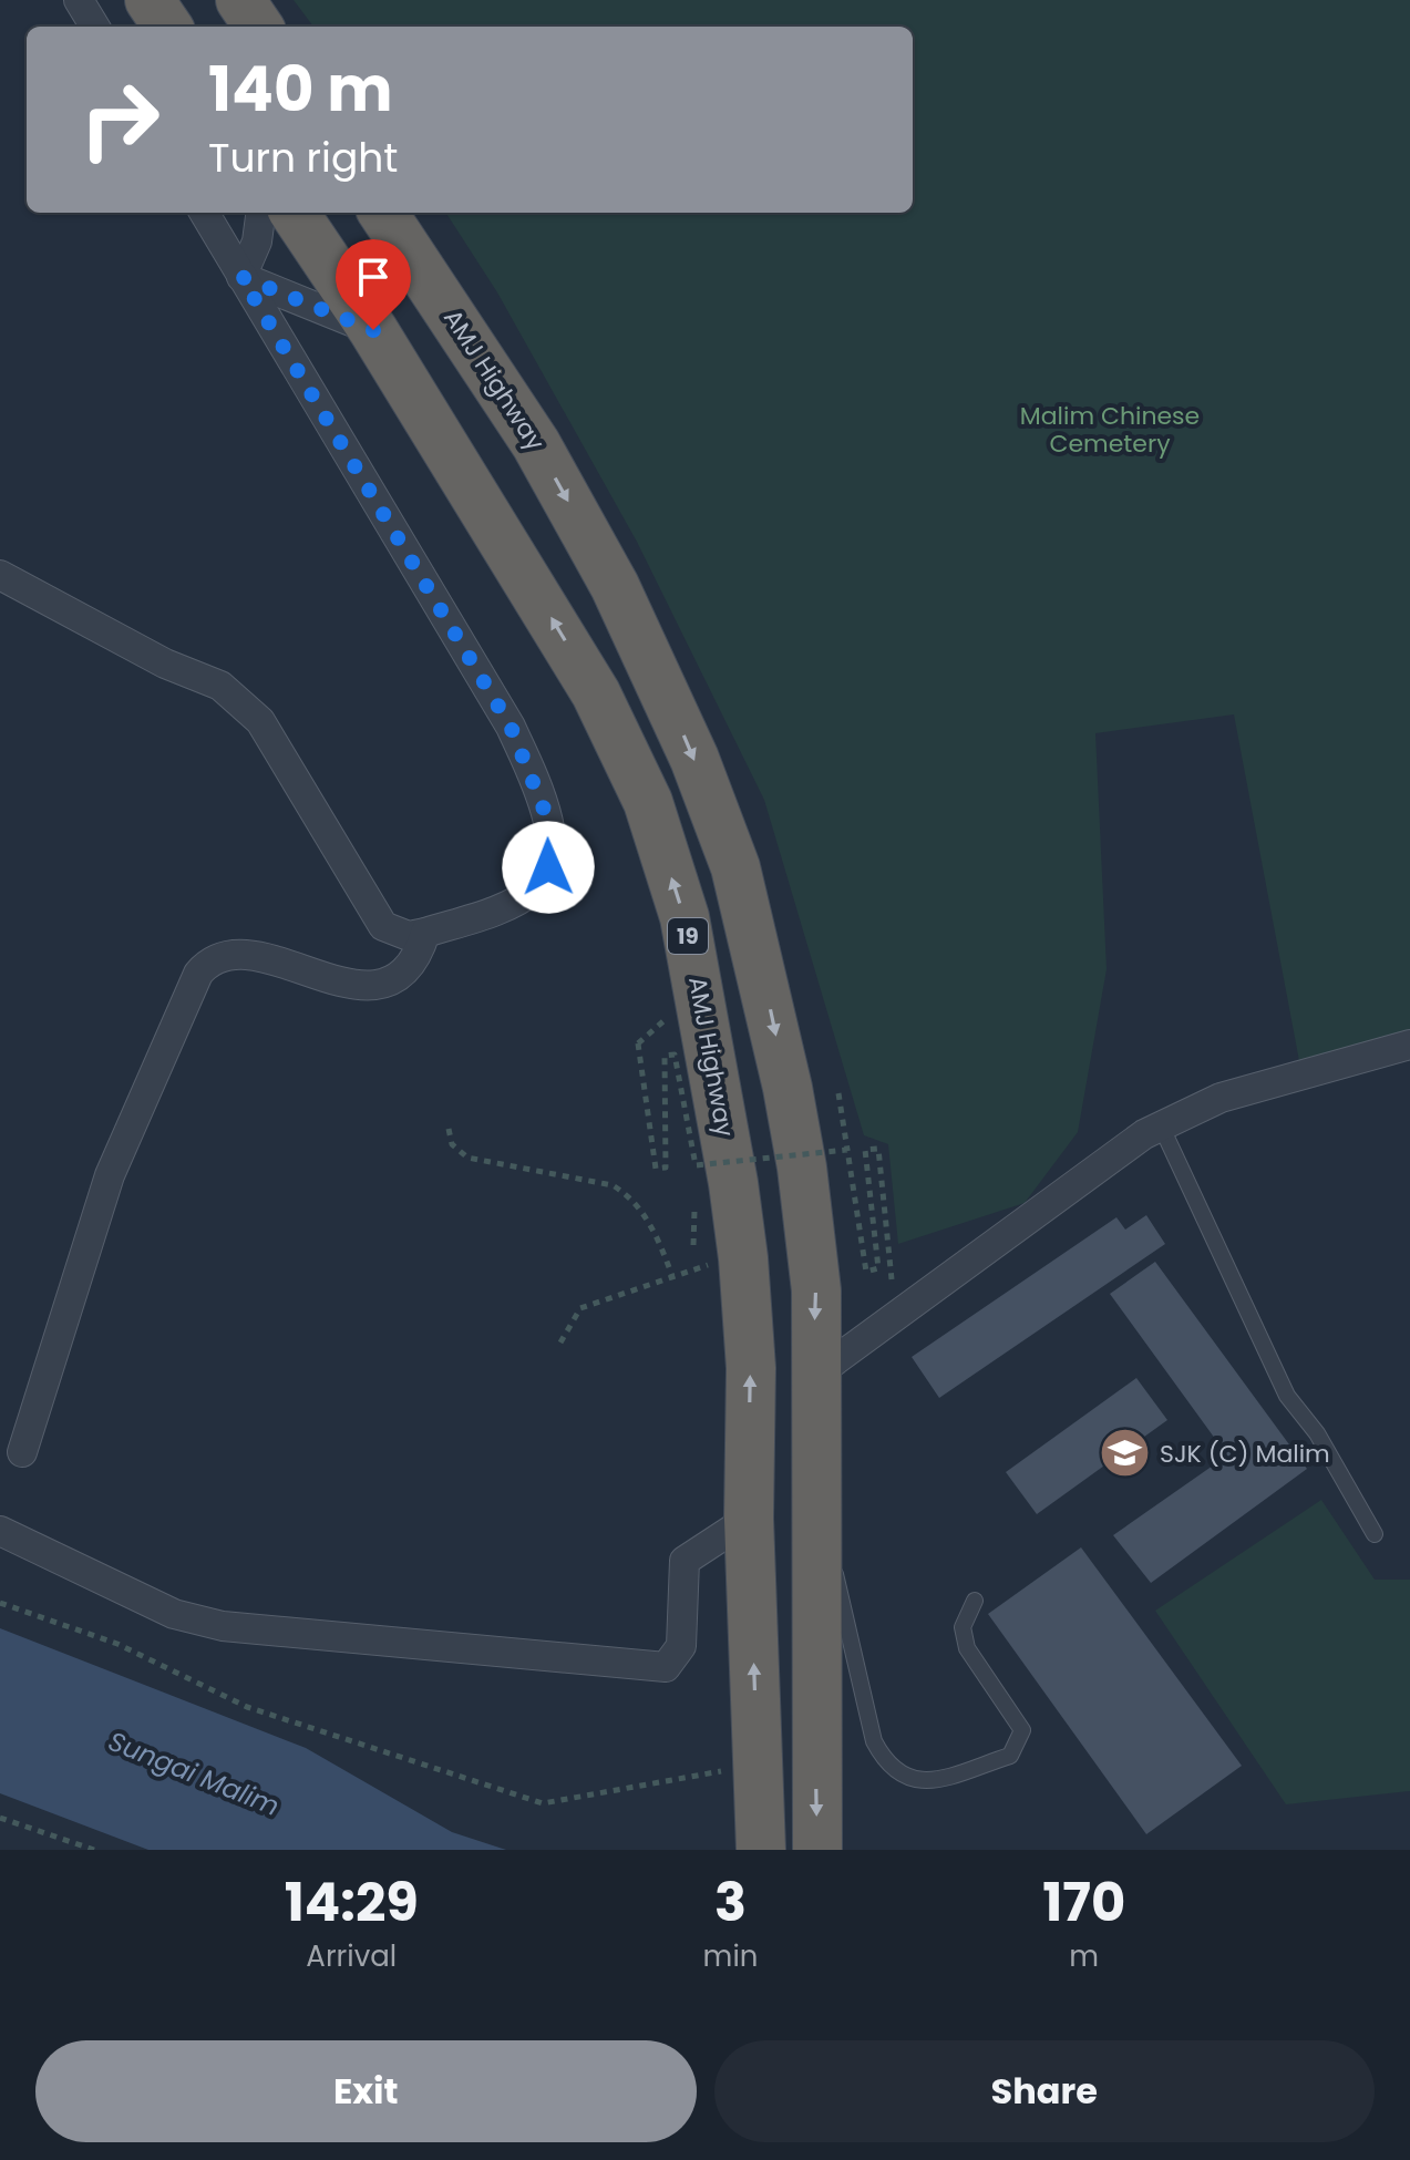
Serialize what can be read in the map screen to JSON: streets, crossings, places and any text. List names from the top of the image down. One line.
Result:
{"streets":{"highway":["AMJ Highway","19"]},"water":["Sungai Malim"],"parks":["Malim Chinese Cemetery"],"places":{"school or university":["SJK (C) Malim"]},"page":{"turn":["140 m","Turn right"],"eta":["14:29","Arrival","3","min","170","m"],"buttons":["Exit","Share"]}}
